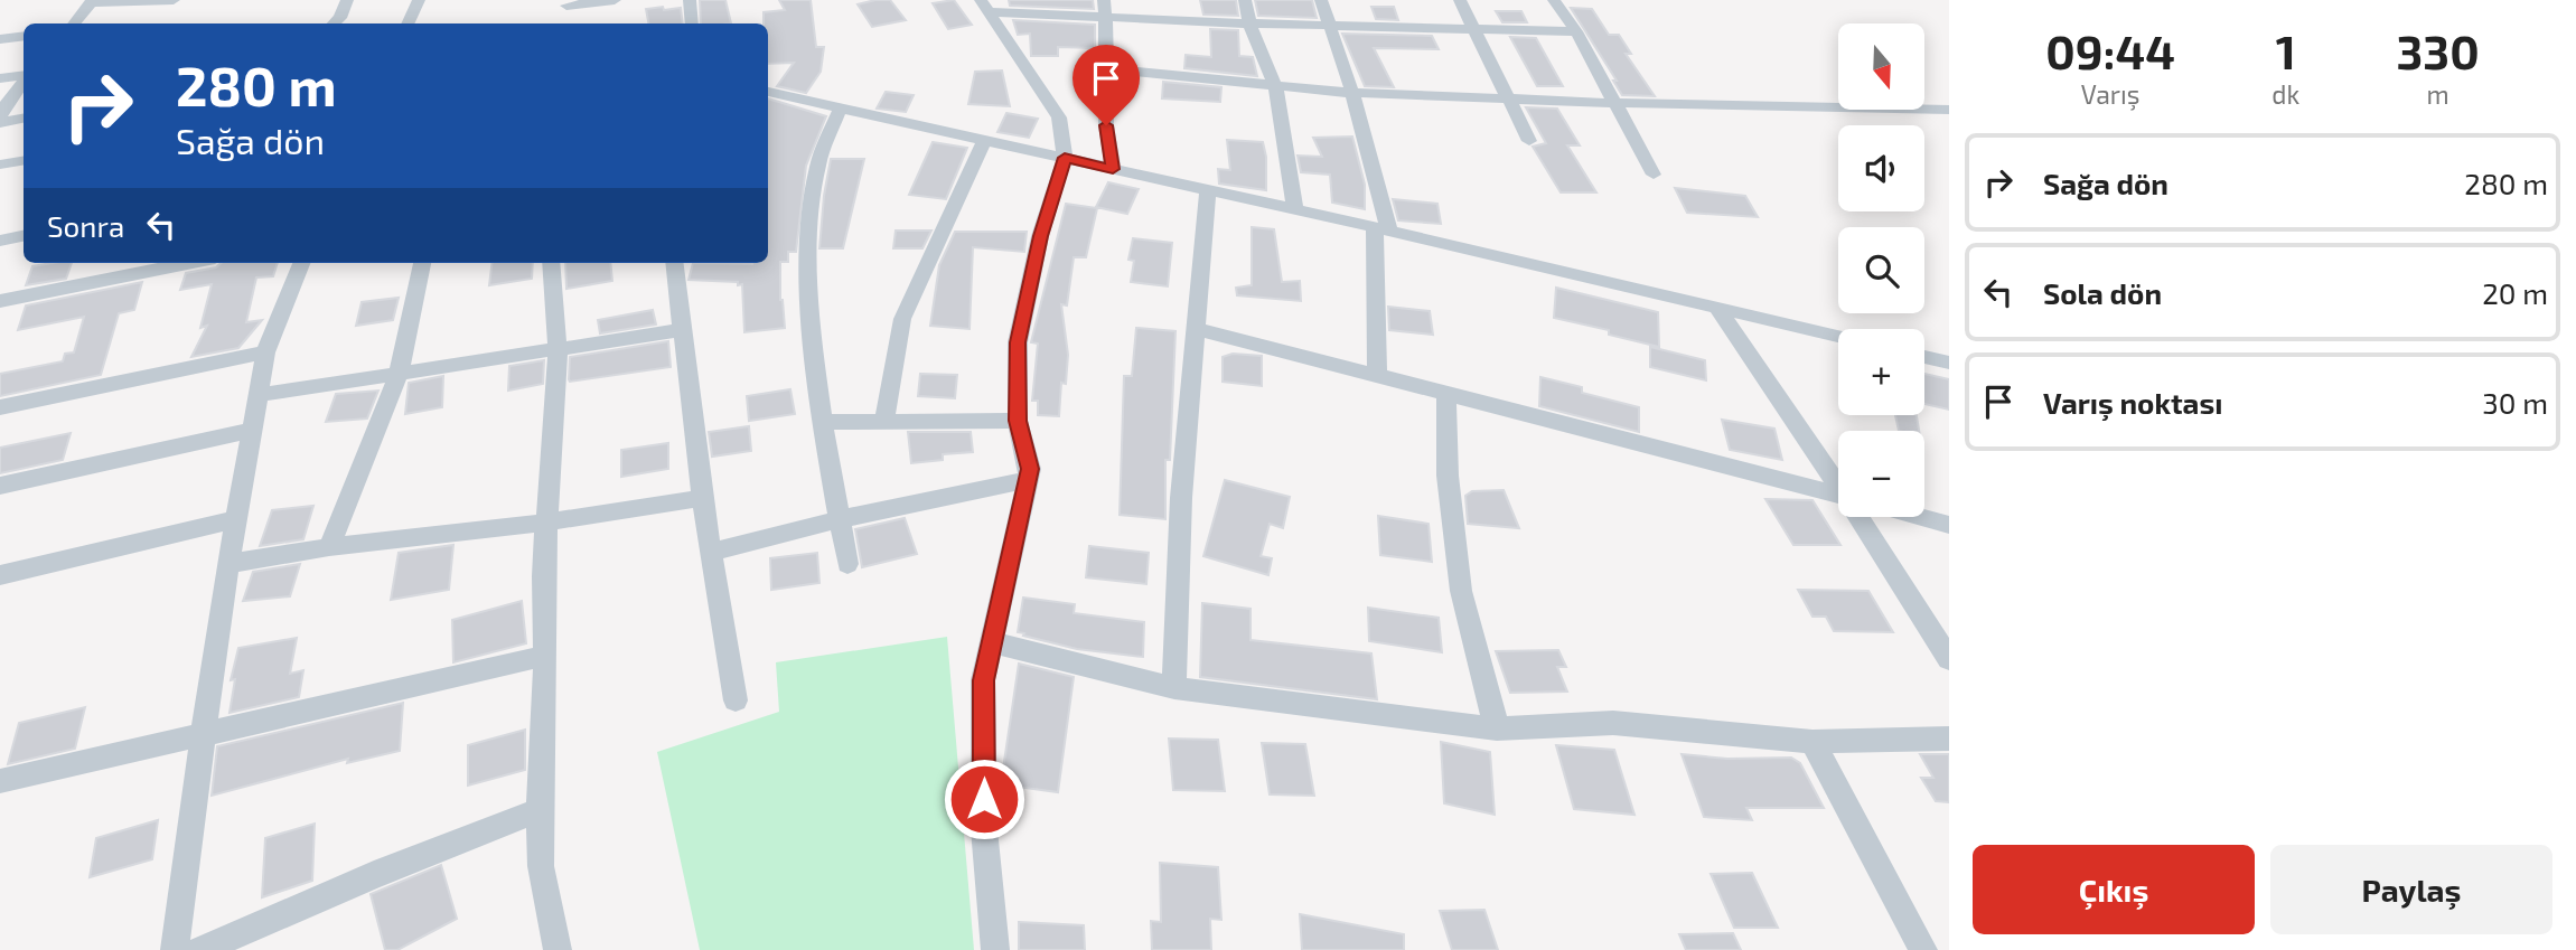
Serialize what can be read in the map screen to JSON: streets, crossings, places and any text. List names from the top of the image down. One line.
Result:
{"north":"bottom","page":{"eta":["09:44","Varış","1","dk","330","m"],"map_buttons":["+","−"],"turn":["280 m","Sağa dön"],"list":[{"name":"Sağa dön","value":"280 m"},{"name":"Sola dön","value":"20 m"},{"name":"Varış noktası","value":"30 m"}],"then":"Sonra","buttons":["Çıkış","Paylaş"]}}
